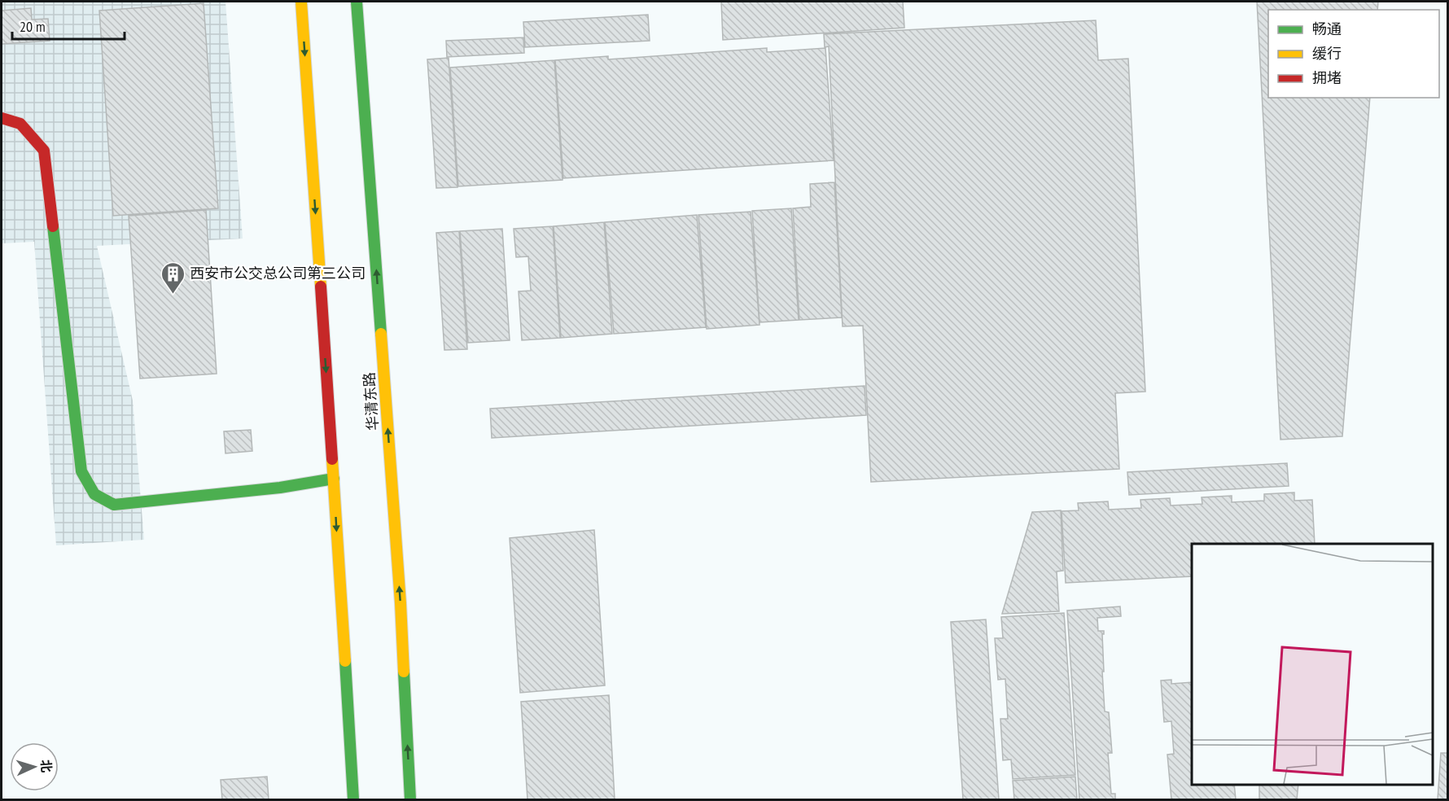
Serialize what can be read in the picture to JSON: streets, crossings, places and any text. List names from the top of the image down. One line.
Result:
{"streets":{"main road":["华清东路"]},"places":{"building":["西安市公交总公司第三公司"]},"legend":["畅通","缓行","拥堵"],"scale_bar":"20 m","north":"right"}
